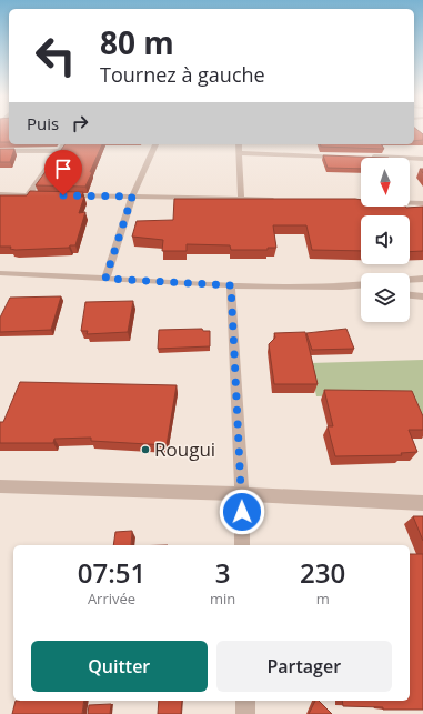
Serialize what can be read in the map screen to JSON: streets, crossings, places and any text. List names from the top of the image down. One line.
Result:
{"places":["Rougui"],"north":"bottom","page":{"turn":["80 m","Tournez à gauche"],"then":"Puis","eta":["07:51","Arrivée","3","min","230","m"],"buttons":["Quitter","Partager"]}}
